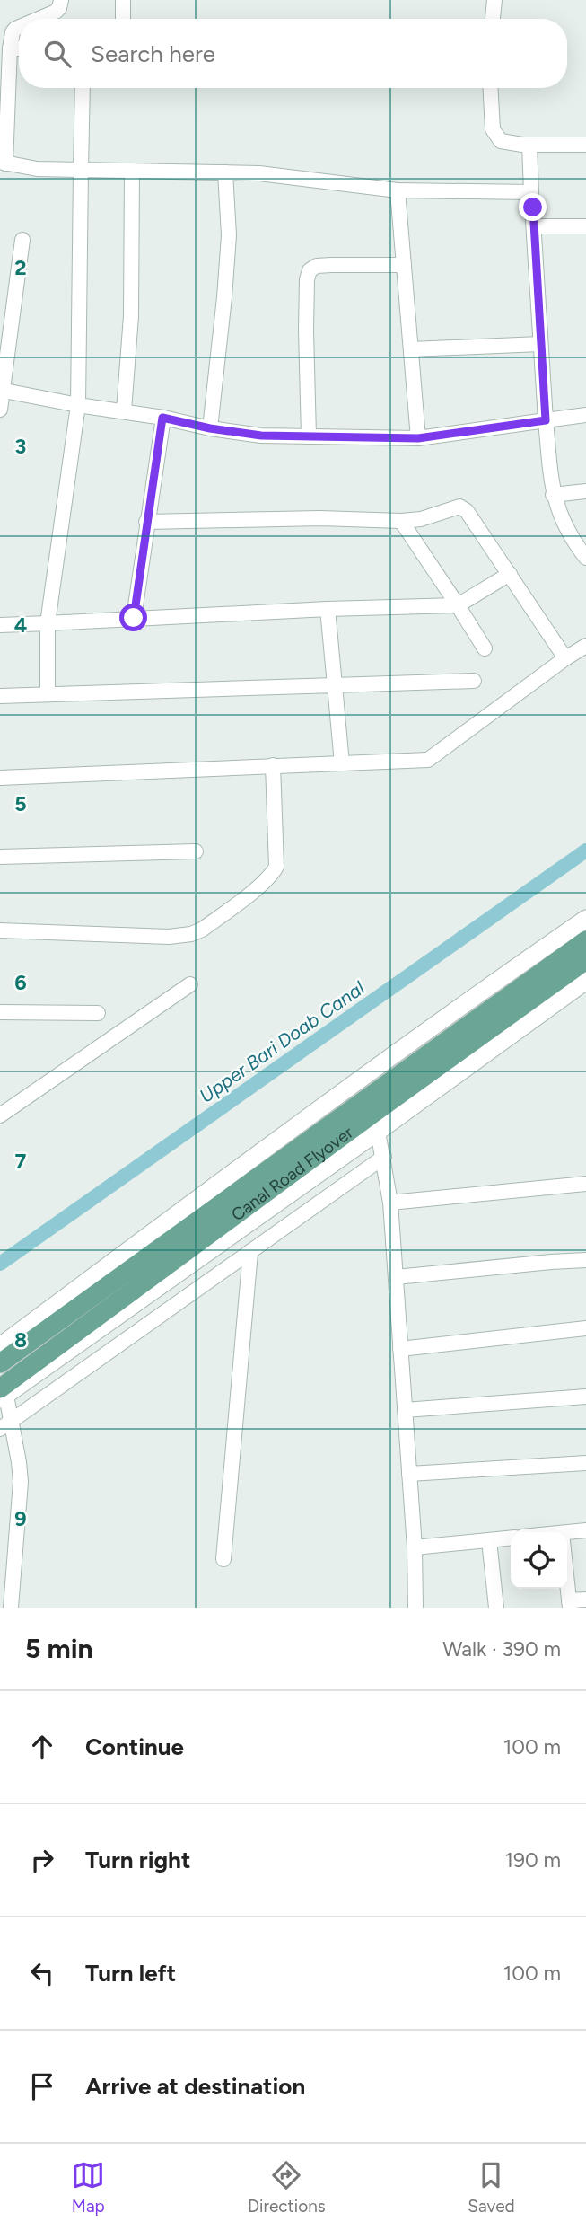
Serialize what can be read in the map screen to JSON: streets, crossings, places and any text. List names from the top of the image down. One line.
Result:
{"streets":{"main road":["Canal Road Flyover"]},"water":["Upper Bari Doab Canal"],"page":{"search":"Search here","heading":["5 min","Walk · 390 m"],"list":[["Continue","100 m"],["Turn right","190 m"],["Turn left","100 m"],"Arrive at destination"],"nav":["Map","Directions","Saved"]},"grid":{"rows":["2","3","4","5","6","7","8","9"]}}
